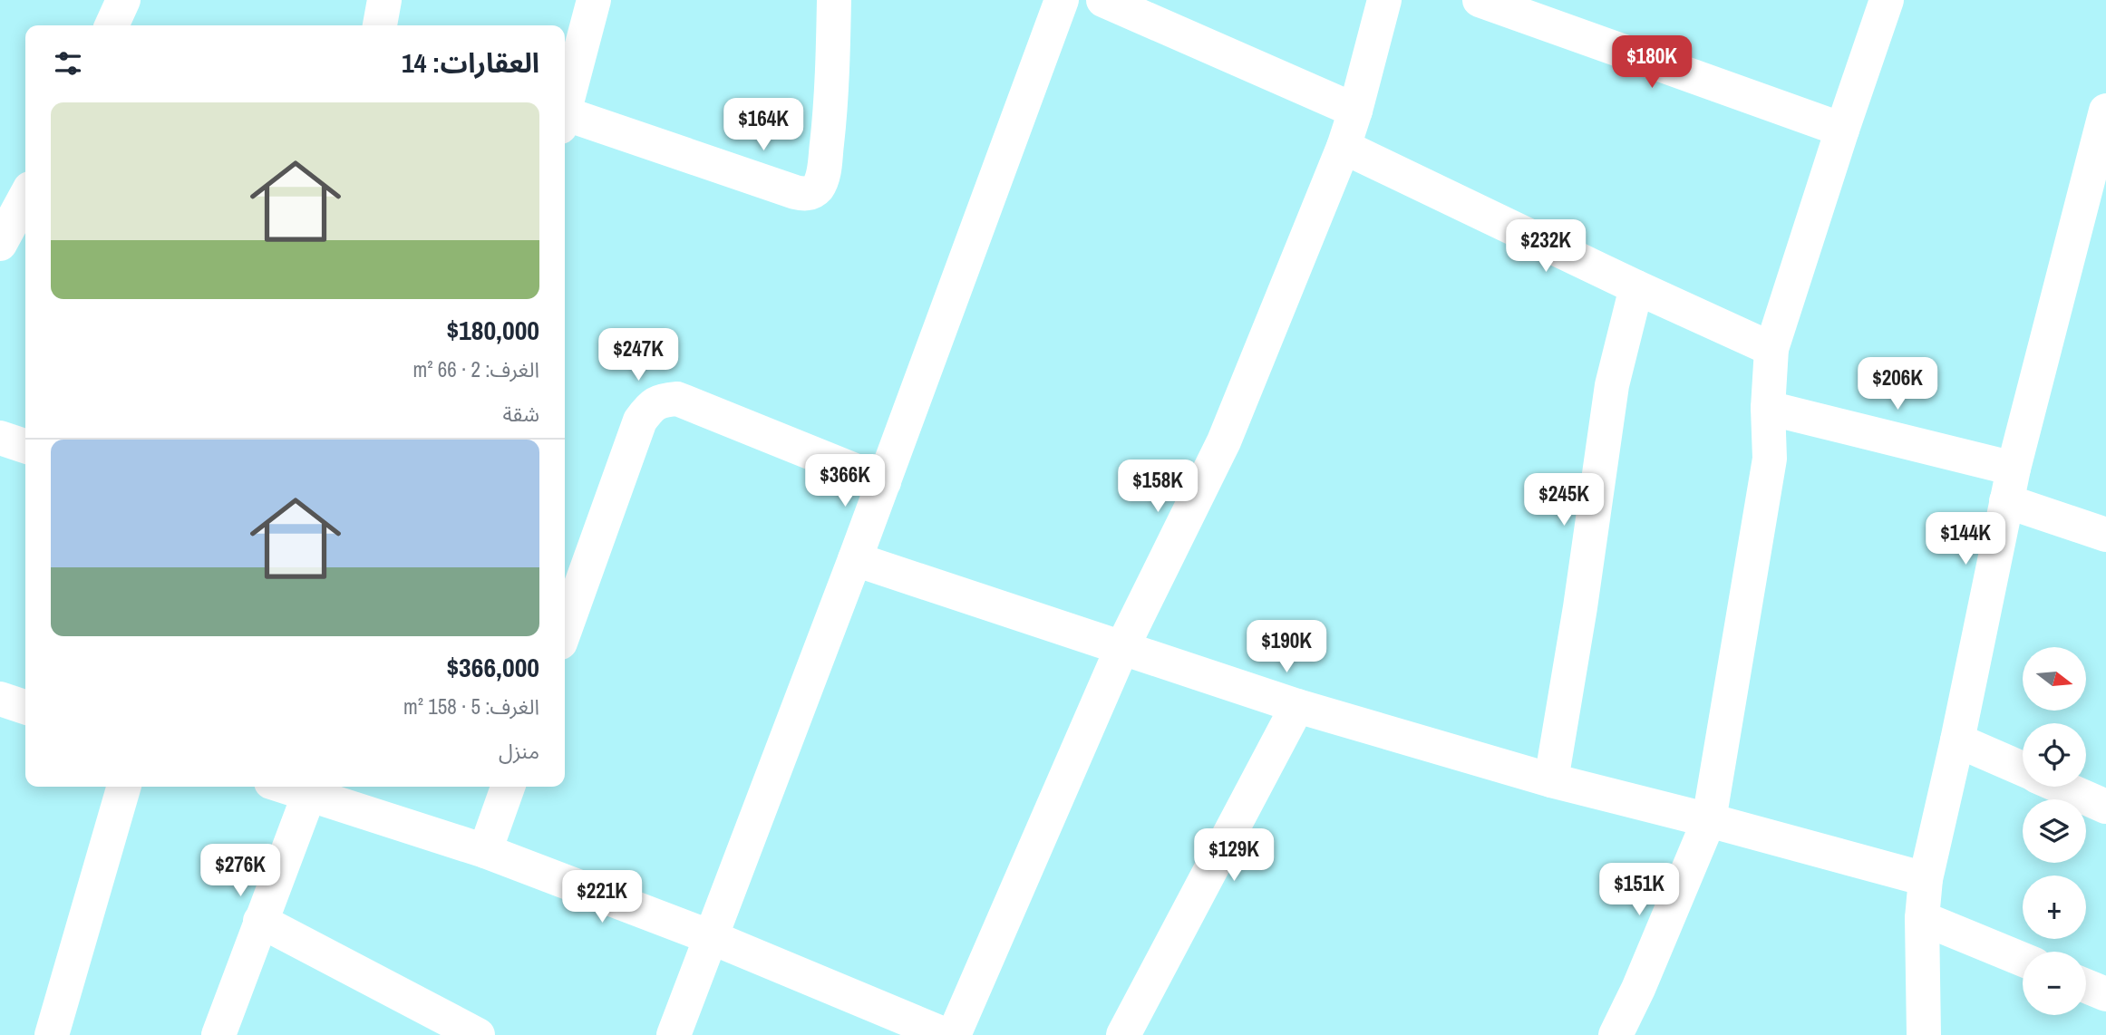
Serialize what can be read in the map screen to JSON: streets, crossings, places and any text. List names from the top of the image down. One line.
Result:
{"north":"right","page":{"heading":"العقارات: 14","price":["$180K","$164K","$232K","$247K","$206K","$366K","$158K","$245K","$144K","$190K","$129K","$276K","$151K","$221K"],"list":[{"name":"$180,000","note":"الغرف: 2 · 66 m² · شقة"},{"name":"$366,000","note":"الغرف: 5 · 158 m² · منزل"}],"map_buttons":["+","−"]}}
